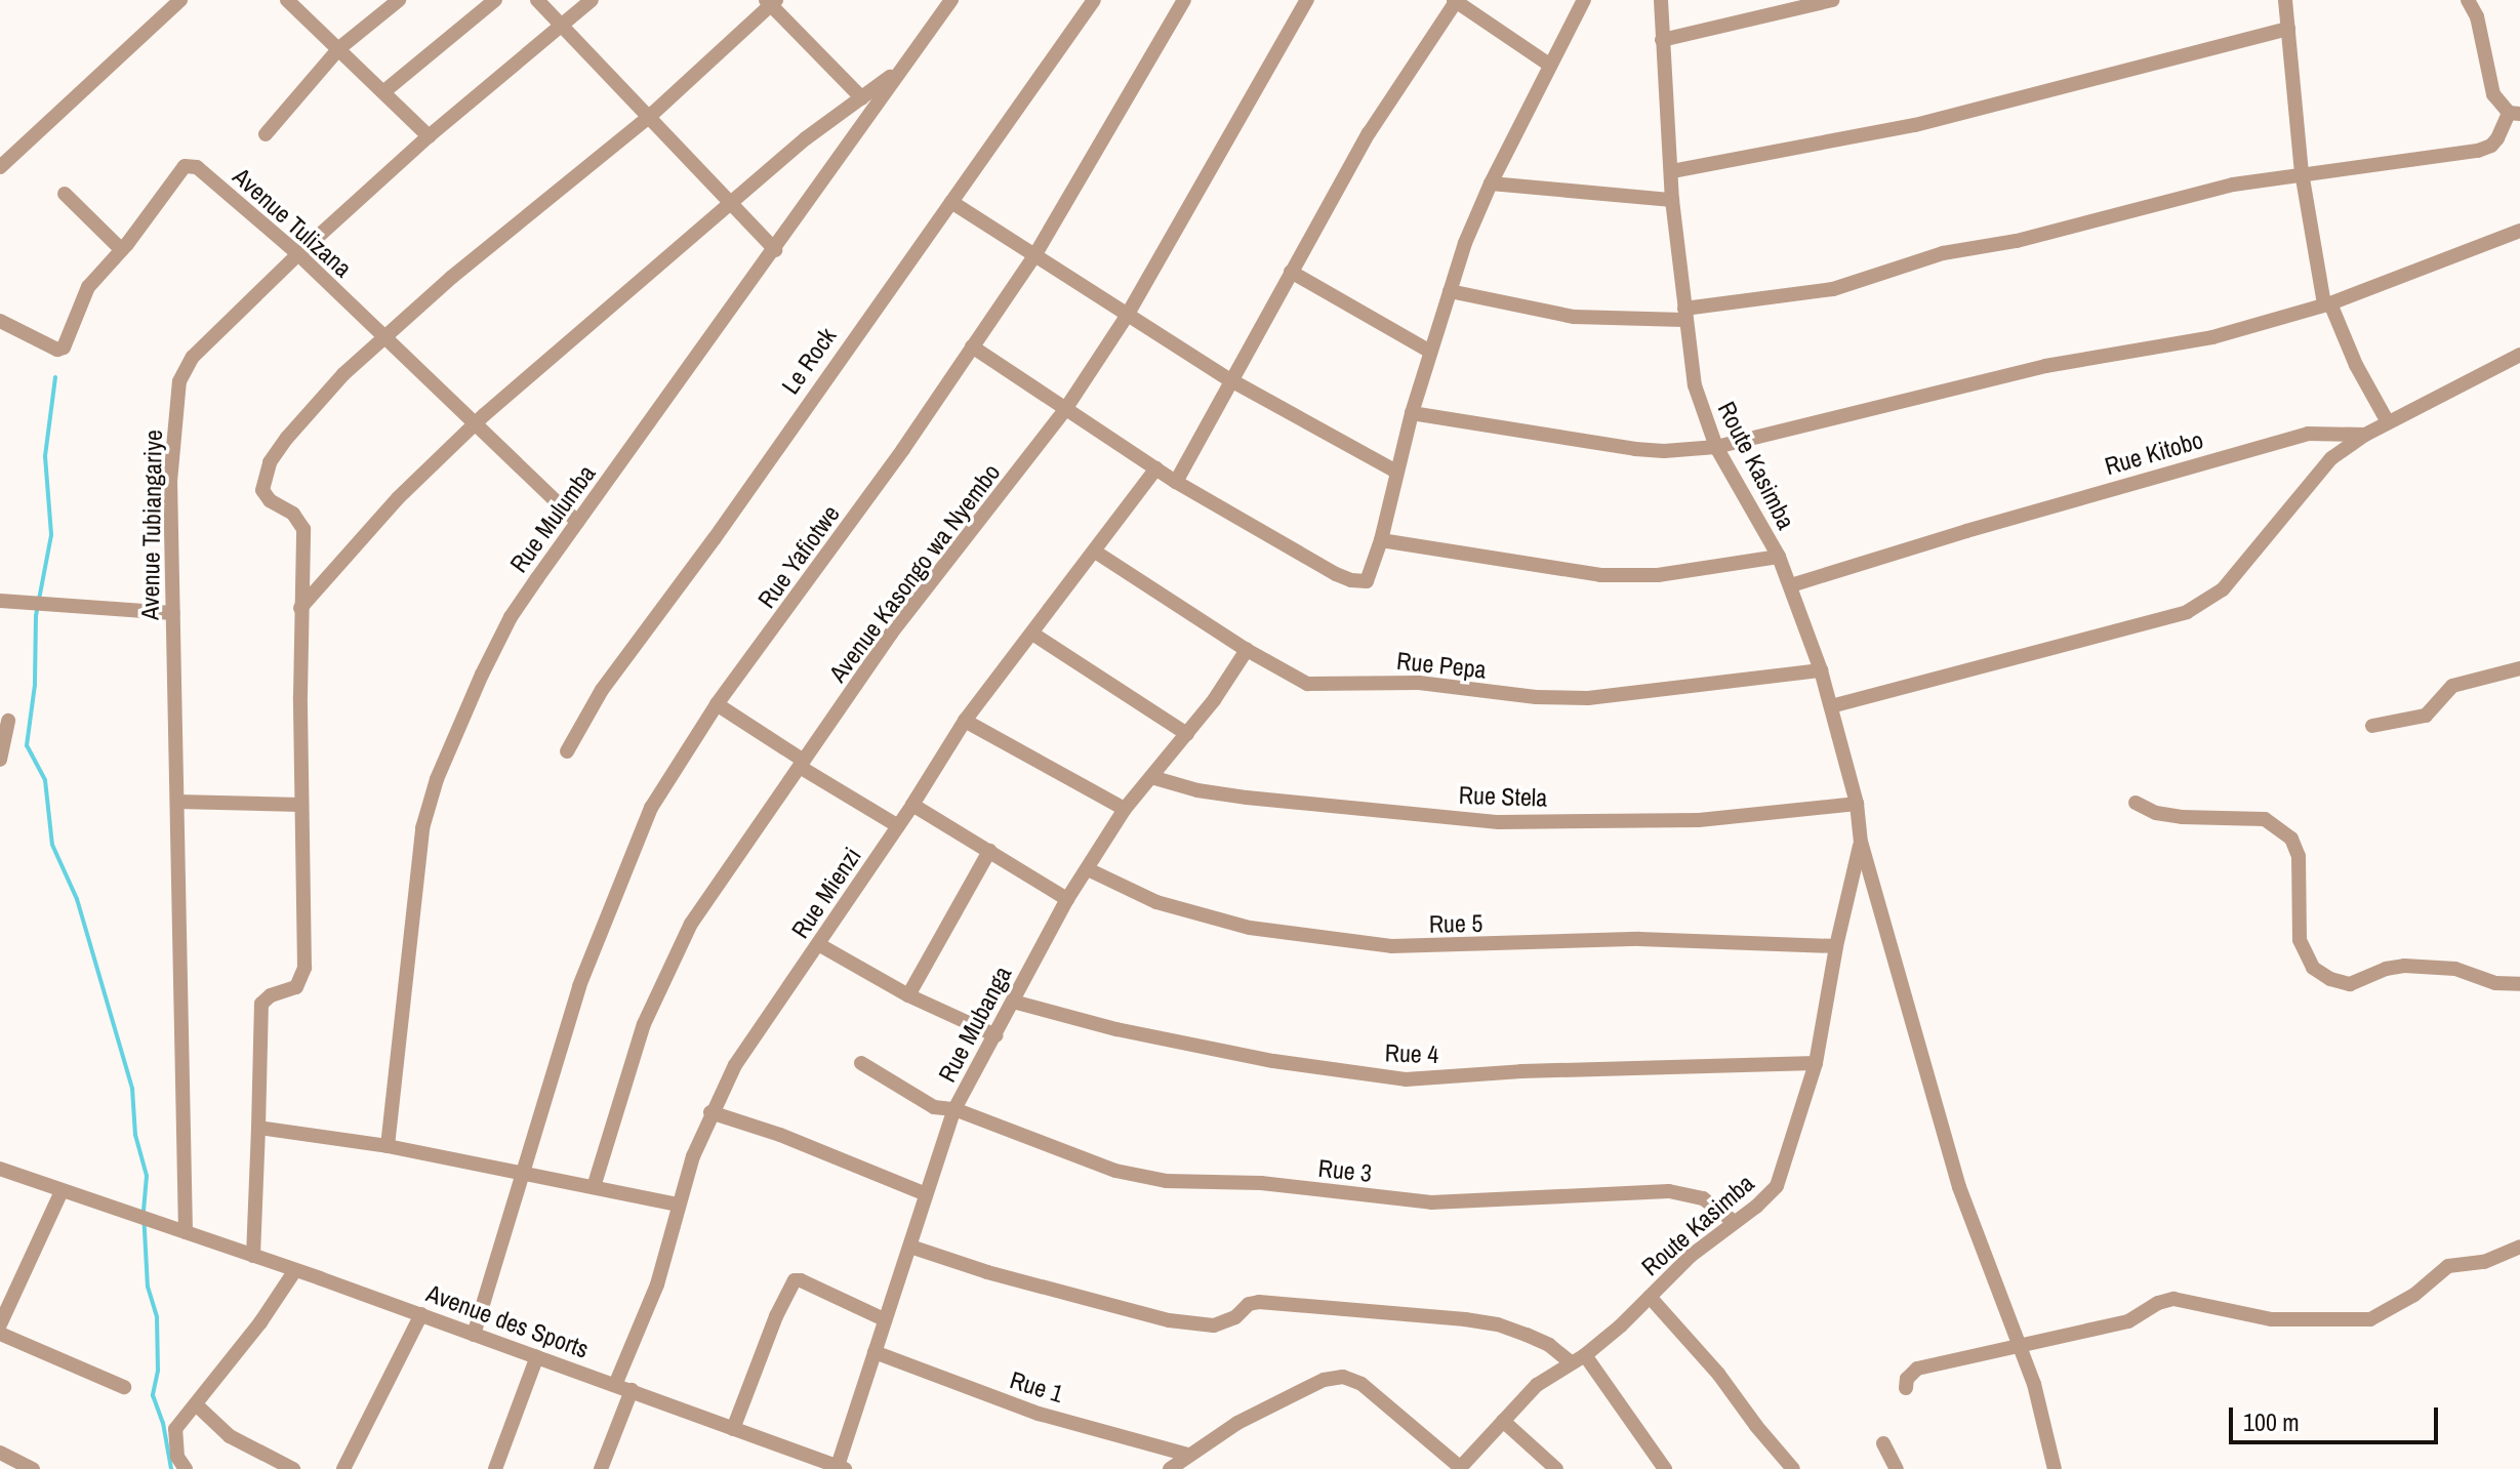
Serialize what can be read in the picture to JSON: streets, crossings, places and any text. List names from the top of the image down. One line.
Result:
{"streets":{"street":["Avenue Tulizana","Le Rock","Rue Kitobo","Route Kasimba","Rue Mulumba","Avenue Tubiangariye","Rue Yafiotwe","Avenue Kasongo wa Nyembo","Rue Pepa","Rue Stela","Rue Mienzi","Rue 5","Rue Mubanga","Rue 4","Rue 3","Avenue des Sports","Rue 1"]},"crossings":[["Avenue Tulizana","Rue Mulumba"],["Avenue Tulizana","Avenue Tubiangariye"],["Rue Kitobo","Route Kasimba"],["Route Kasimba","Rue Pepa"],["Route Kasimba","Rue Stela"],["Route Kasimba","Rue 5"],["Route Kasimba","Rue 4"],["Route Kasimba","Rue 3"],["Avenue Tubiangariye","Avenue des Sports"],["Rue Yafiotwe","Avenue des Sports"],["Rue Pepa","Rue Mienzi"],["Rue Pepa","Rue Mubanga"],["Rue Stela","Rue Mubanga"],["Rue Mienzi","Avenue des Sports"],["Rue 5","Rue Mubanga"],["Rue Mubanga","Rue 4"],["Rue Mubanga","Rue 3"],["Rue Mubanga","Avenue des Sports"],["Rue Mubanga","Rue 1"]],"scale_bar":"100 m"}
